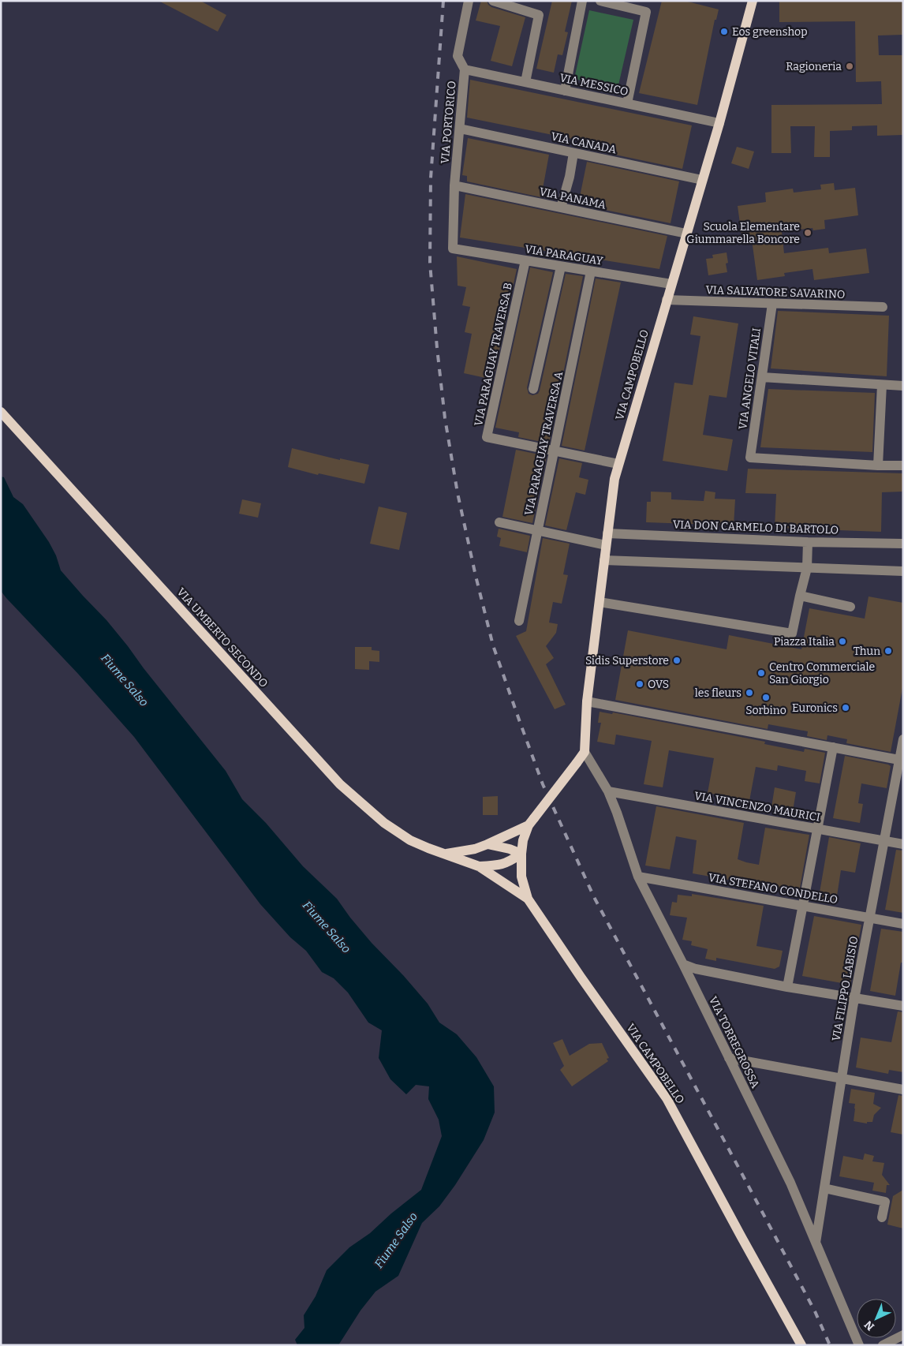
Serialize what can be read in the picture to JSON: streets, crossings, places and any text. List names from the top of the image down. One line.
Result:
{"streets":{"main road":["VIA CAMPOBELLO","VIA UMBERTO SECONDO"],"street":["VIA MESSICO","VIA PORTORICO","VIA CANADA","VIA PANAMA","VIA PARAGUAY","VIA SALVATORE SAVARINO","VIA PARAGUAY TRAVERSA B","VIA ANGELO VITALI","VIA PARAGUAY TRAVERSA A","VIA DON CARMELO DI BARTOLO","VIA VINCENZO MAURICI","VIA STEFANO CONDELLO","VIA FILIPPO LABISIO","VIA TORREGROSSA"]},"crossings":[["VIA MESSICO","VIA PORTORICO"],["VIA MESSICO","VIA CAMPOBELLO"],["VIA PORTORICO","VIA CANADA"],["VIA PORTORICO","VIA PANAMA"],["VIA PORTORICO","VIA PARAGUAY"],["VIA CANADA","VIA CAMPOBELLO"],["VIA PANAMA","VIA CAMPOBELLO"],["VIA PARAGUAY","VIA PARAGUAY TRAVERSA B"],["VIA PARAGUAY","VIA CAMPOBELLO"],["VIA PARAGUAY","VIA PARAGUAY TRAVERSA A"],["VIA SALVATORE SAVARINO","VIA CAMPOBELLO"],["VIA SALVATORE SAVARINO","VIA ANGELO VITALI"],["VIA PARAGUAY TRAVERSA B","VIA CAMPOBELLO"],["VIA PARAGUAY TRAVERSA B","VIA PARAGUAY TRAVERSA A"],["VIA CAMPOBELLO","VIA DON CARMELO DI BARTOLO"],["VIA CAMPOBELLO","VIA TORREGROSSA"],["VIA VINCENZO MAURICI","VIA FILIPPO LABISIO"],["VIA VINCENZO MAURICI","VIA TORREGROSSA"],["VIA STEFANO CONDELLO","VIA FILIPPO LABISIO"],["VIA STEFANO CONDELLO","VIA TORREGROSSA"],["VIA FILIPPO LABISIO","VIA TORREGROSSA"]],"water":["Fiume Salso"],"places":["Eos greenshop","Ragioneria","Scuola Elementare Giummarella Boncore","Piazza Italia","Thun","Sidis Superstore","Centro Commerciale San Giorgio","OVS","les fleurs","Sorbino","Euronics"],"north":"bottom left"}
